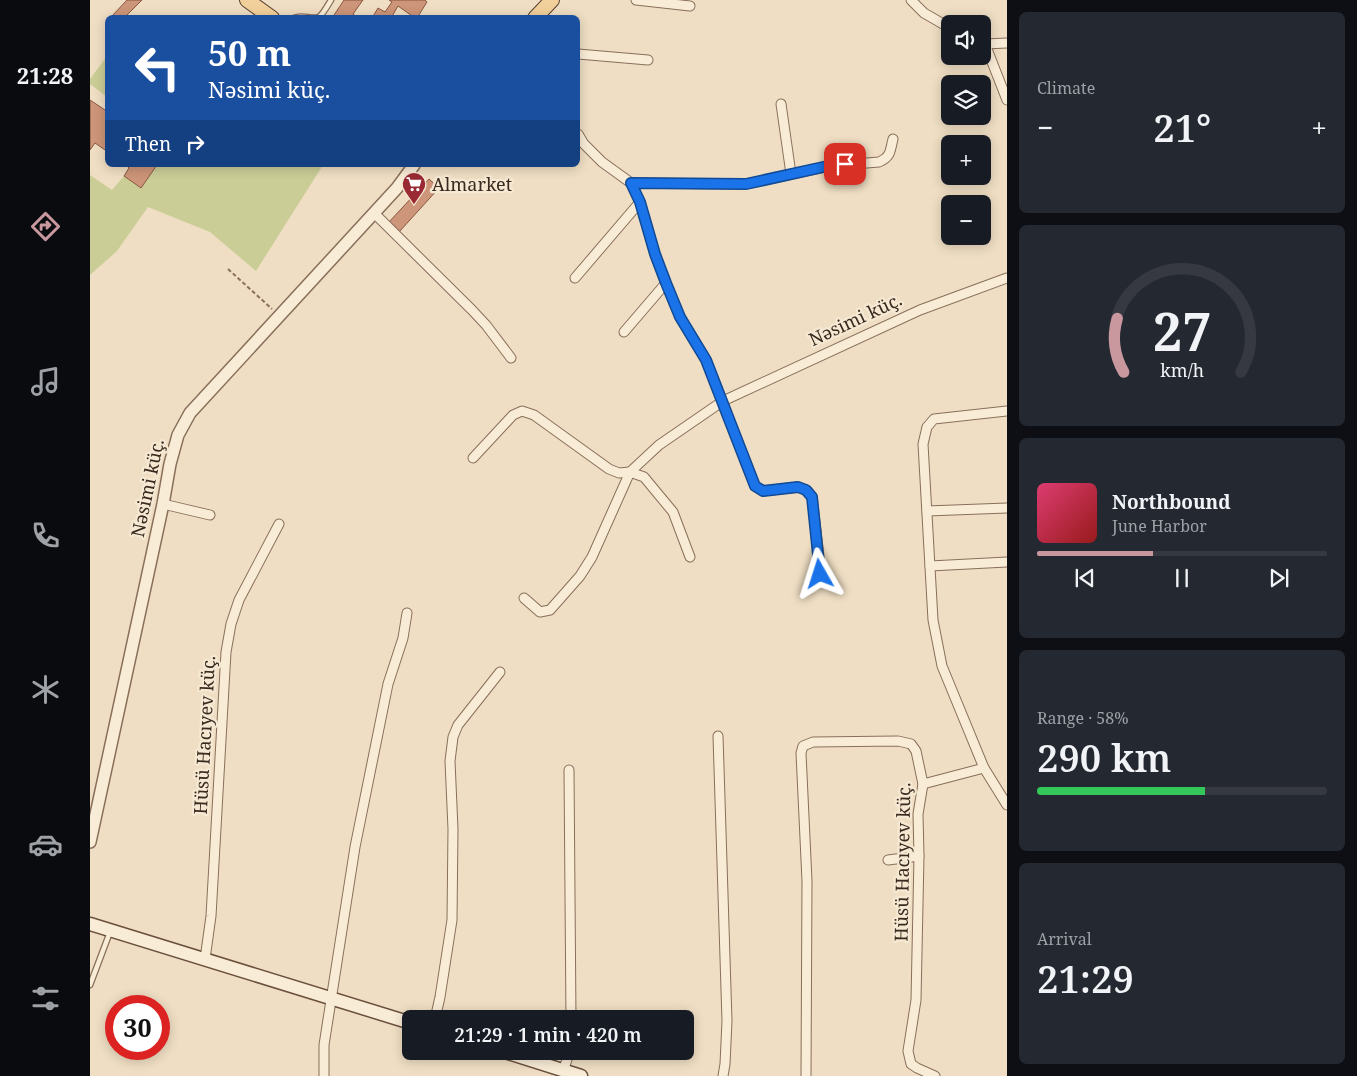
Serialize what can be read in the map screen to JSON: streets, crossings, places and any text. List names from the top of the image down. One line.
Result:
{"streets":{"street":["Nəsimi küç.","Hüsü Hacıyev küç."]},"places":{"supermarket":["Almarket"]},"page":{"tabs":"21:28","tile":["Climate",["Range · 58%","290 km"],["Arrival","21:29"]],"map_buttons":["+","−"],"turn":["50 m","Nəsimi küç."],"heat":["−","21°","+"],"then":"Then","song":["Northbound","June Harbor"],"limit":"30","trip":"21:29 · 1 min · 420 m","gauge":["27","km/h"]}}
